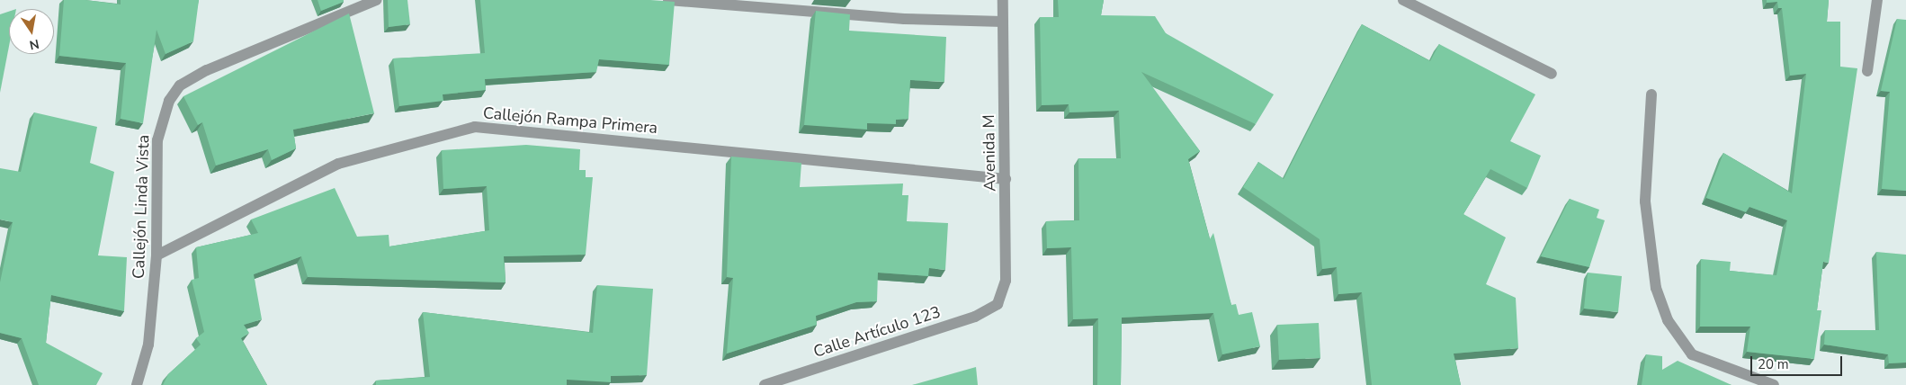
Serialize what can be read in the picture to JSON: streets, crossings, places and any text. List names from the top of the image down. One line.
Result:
{"streets":{"street":["Callejón Rampa Primera","Avenida M","Callejón Linda Vista","Calle Artículo 123"]},"crossings":[["Callejón Rampa Primera","Avenida M"],["Callejón Rampa Primera","Callejón Linda Vista"],["Avenida M","Calle Artículo 123"]],"scale_bar":"20 m","north":"bottom"}
